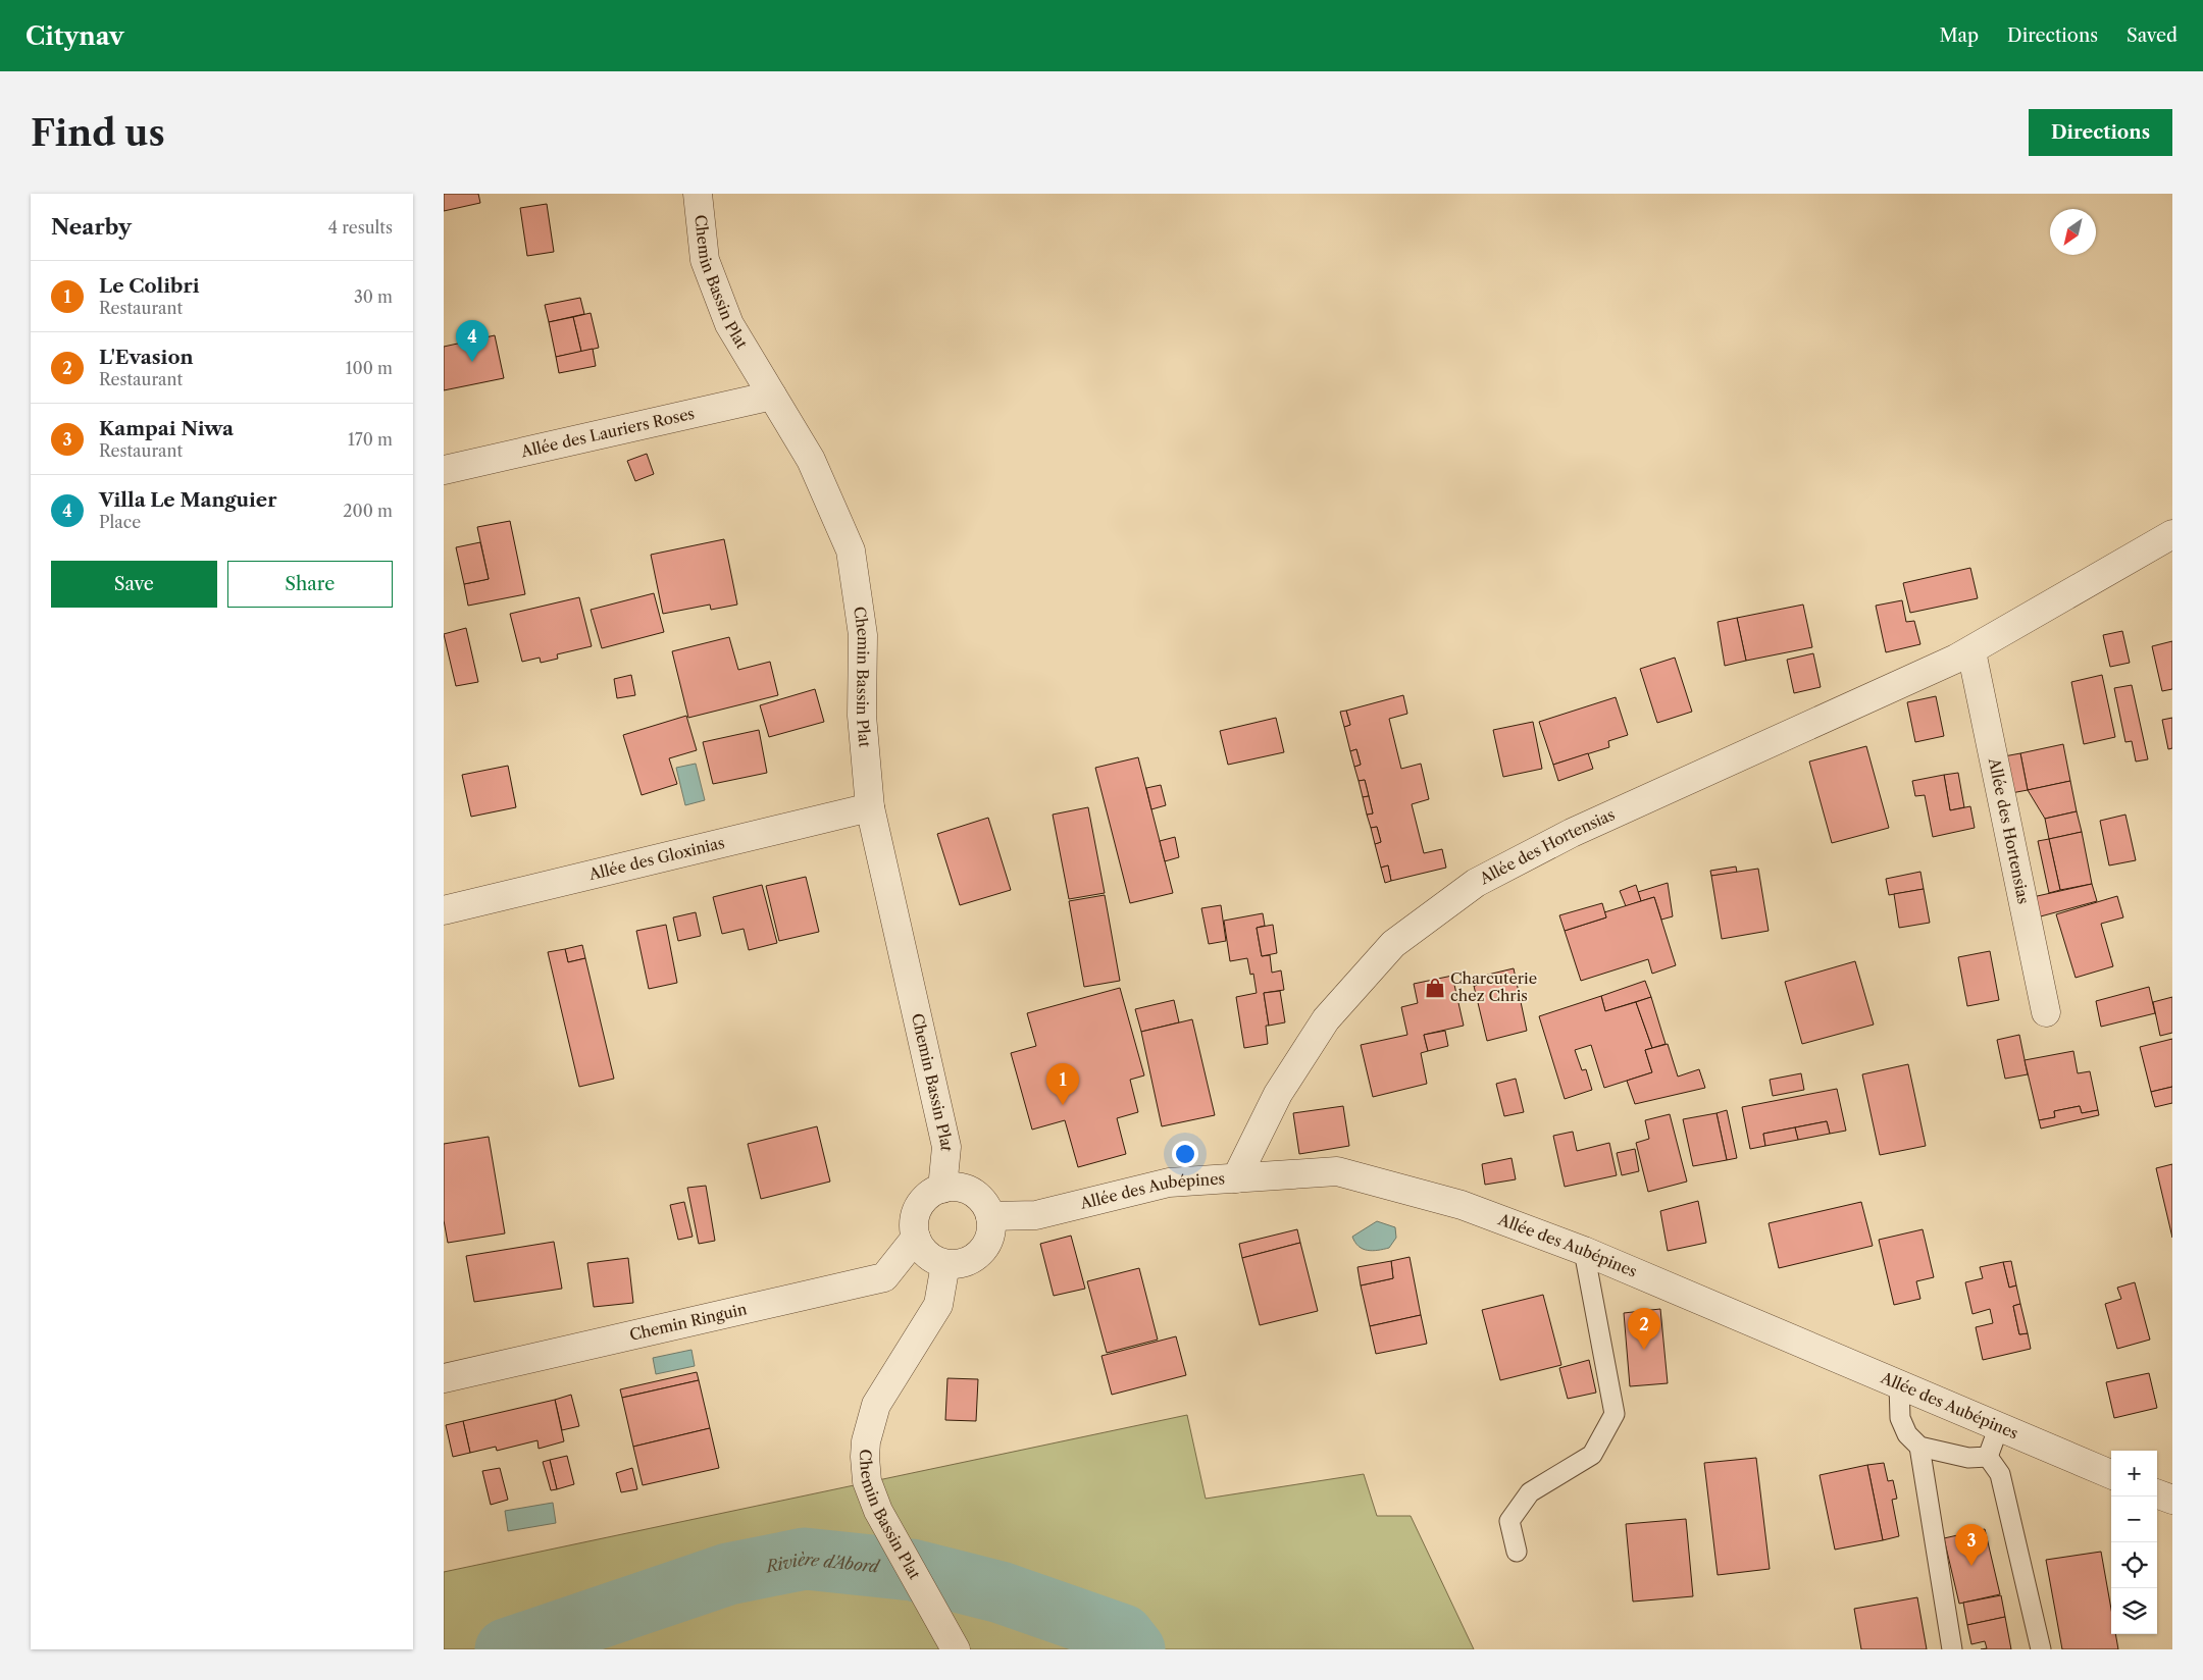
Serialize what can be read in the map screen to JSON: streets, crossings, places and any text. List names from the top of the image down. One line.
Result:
{"streets":{"street":["Chemin Bassin Plat","Allée des Lauriers Roses","Allée des Hortensias","Allée des Gloxinias","Allée des Aubépines","Chemin Ringuin"]},"crossings":[["Chemin Bassin Plat","Allée des Lauriers Roses"],["Chemin Bassin Plat","Allée des Gloxinias"],["Chemin Bassin Plat","Allée des Aubépines"],["Chemin Bassin Plat","Chemin Ringuin"],["Allée des Hortensias","Allée des Aubépines"],["Allée des Aubépines","Chemin Ringuin"]],"water":["Rivière d'Abord"],"places":{"shop":["Charcuterie chez Chris"]},"north":"bottom left","page":{"header":"Citynav","nav":["Map","Directions","Saved"],"buttons":["Directions",["Save","Share"]],"title":"Find us","heading":["Nearby","4 results"],"list":[{"mark":"1","name":"Le Colibri","note":"Restaurant","value":"30 m"},{"mark":"2","name":"L'Evasion","note":"Restaurant","value":"100 m"},{"mark":"3","name":"Kampai Niwa","note":"Restaurant","value":"170 m"},{"mark":"4","name":"Villa Le Manguier","note":"Place","value":"200 m"}],"pins":["4","1","2","3"],"map_buttons":["+","−"]}}
